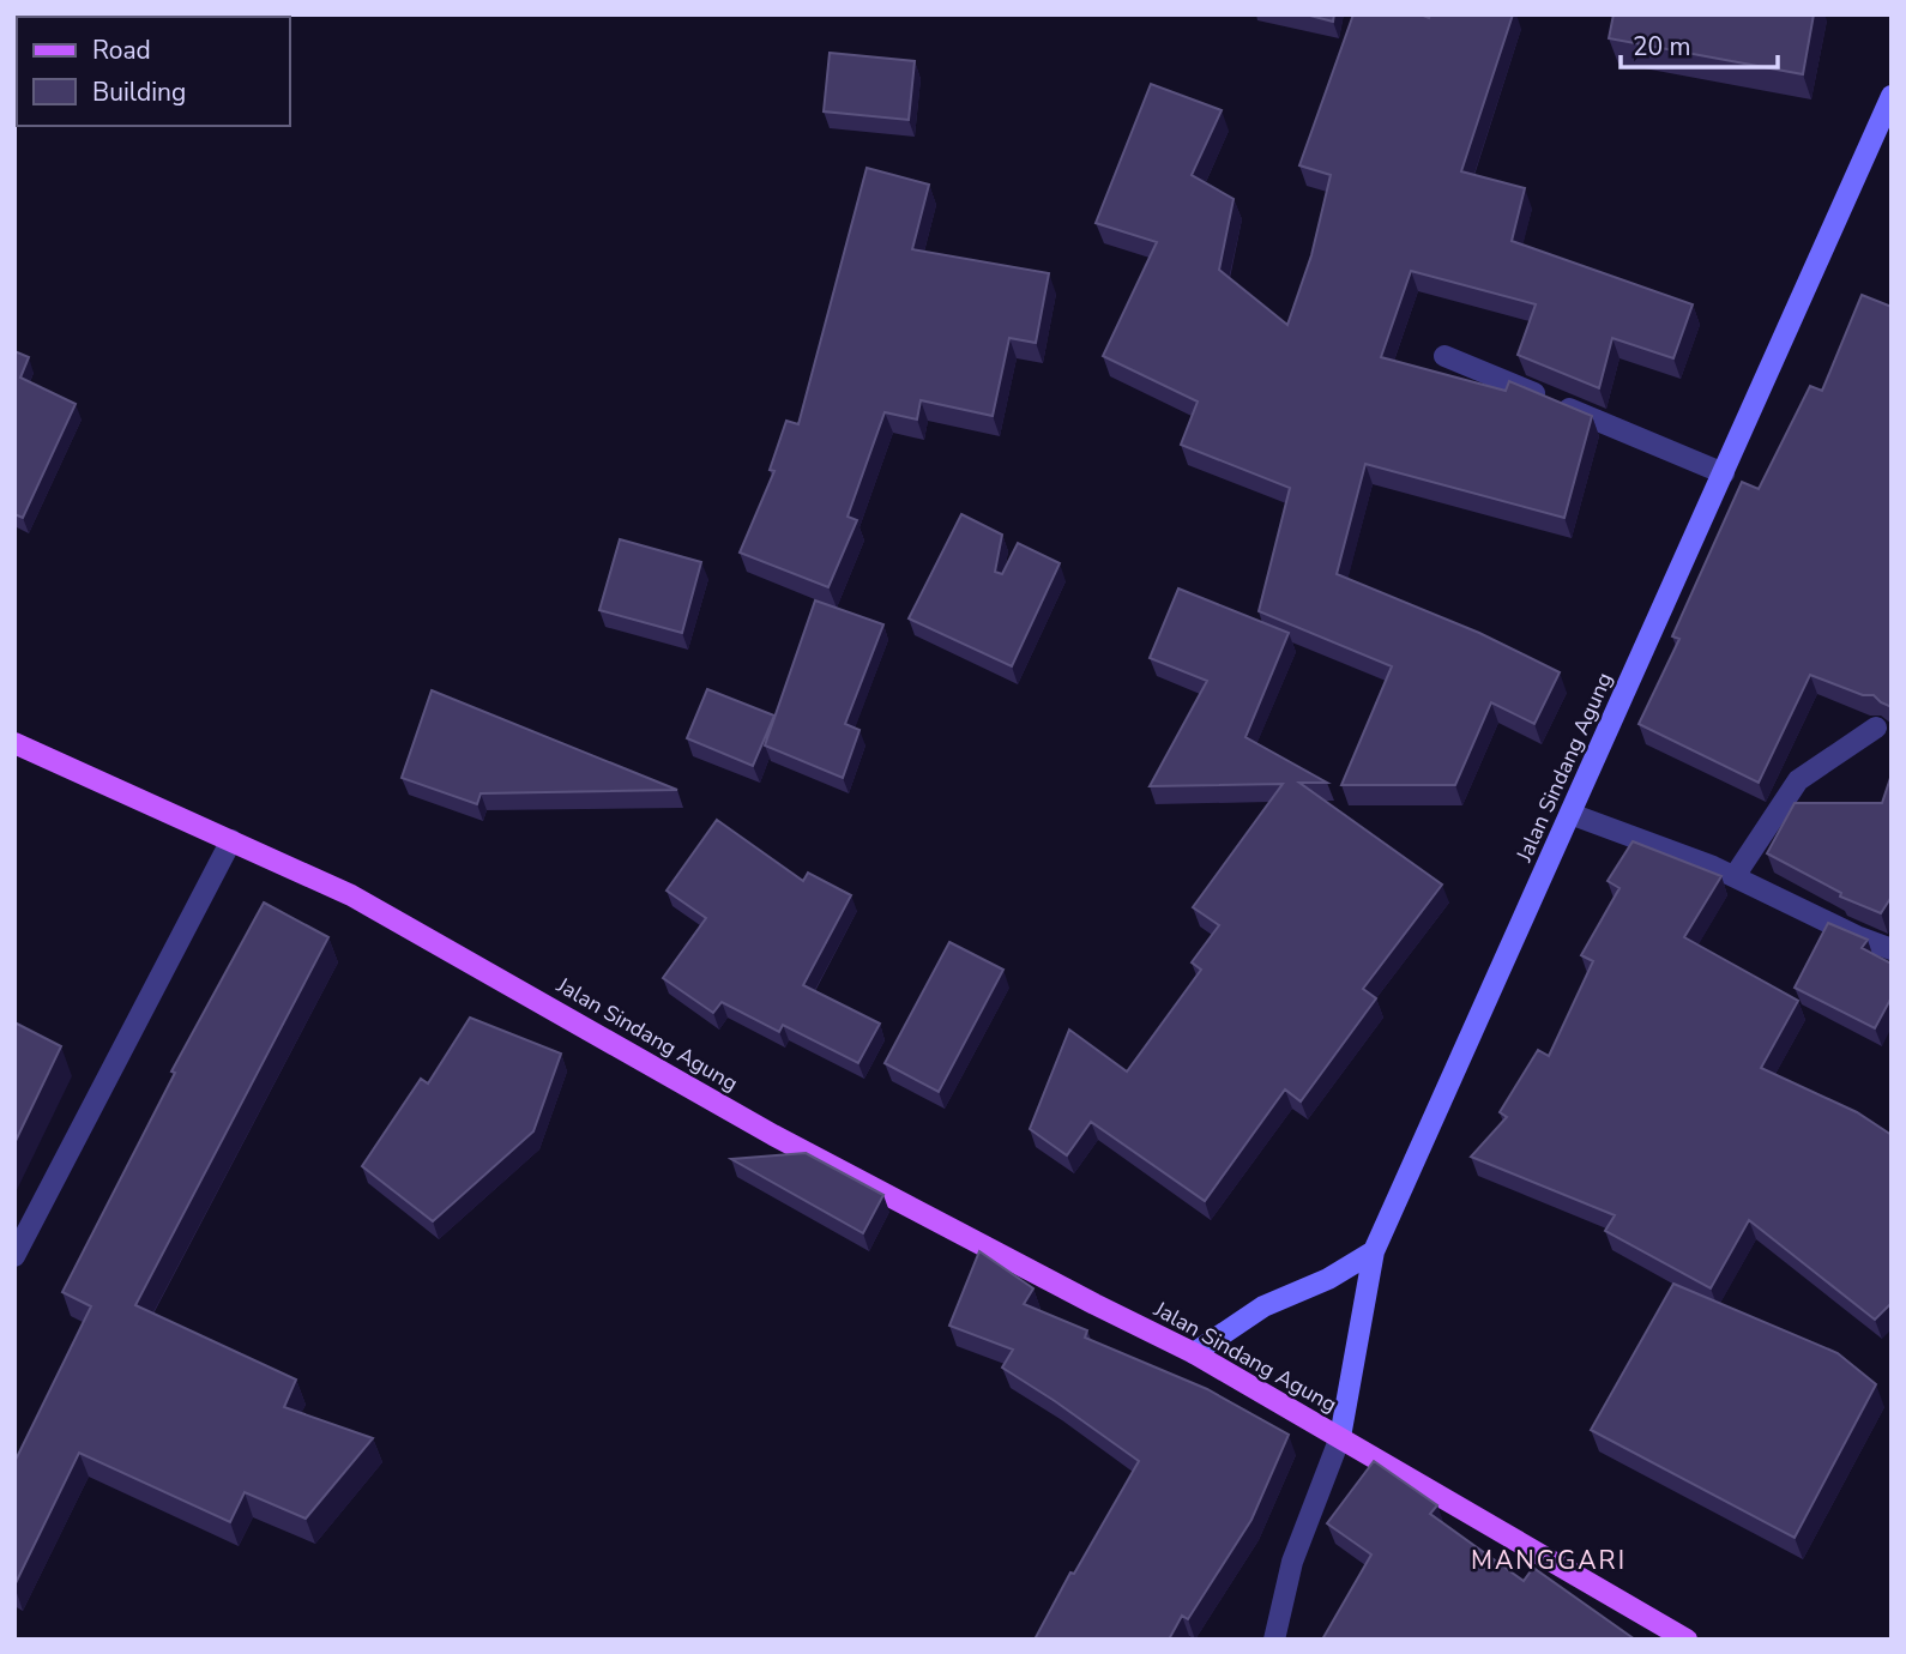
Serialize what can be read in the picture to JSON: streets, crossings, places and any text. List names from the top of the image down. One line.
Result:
{"streets":{"main road":["Jalan Sindang Agung"]},"districts":["MANGGARI"],"legend":["Road","Building"],"scale_bar":"20 m"}
